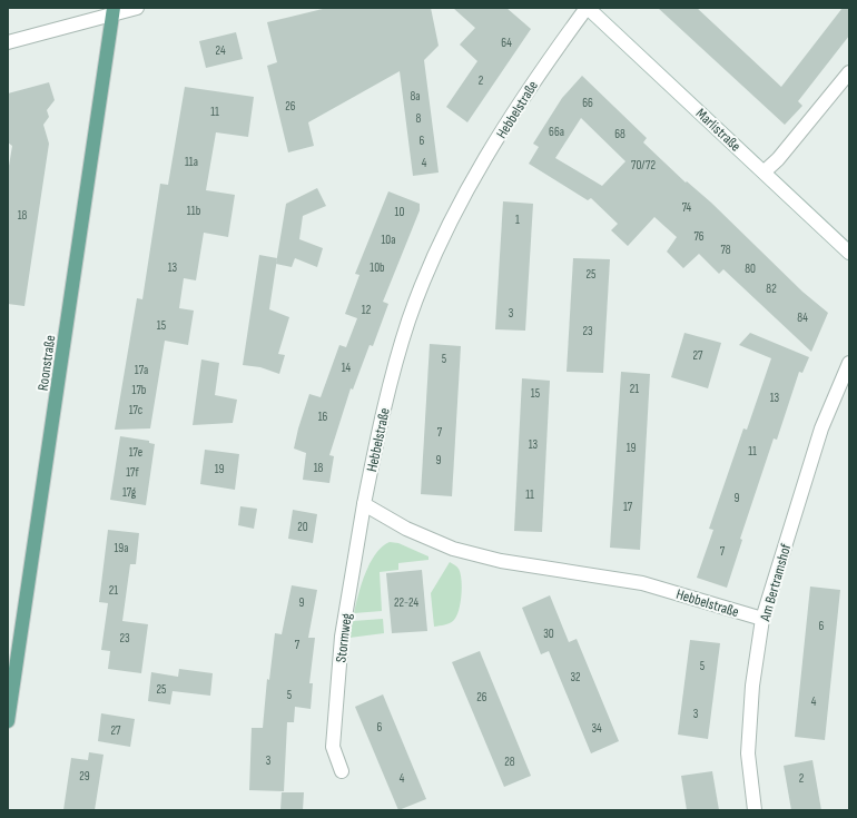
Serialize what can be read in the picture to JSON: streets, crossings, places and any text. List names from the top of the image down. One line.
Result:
{"streets":{"main road":["Roonstraße"],"street":["Hebbelstraße","Marlistraße","Am Bertramshof","Stormweg"]},"crossings":[["Hebbelstraße","Marlistraße"],["Hebbelstraße","Am Bertramshof"],["Hebbelstraße","Stormweg"]],"house_numbers":["64","24","2","8a","66","26","11","8","66a","68","6","11a","4","70/72","74","11b","10","18","1","76","10a","78","13","10b","80","25","82","12","3","84","15","23","27","5","14","17a","21","17b","15","13","17c","16","7","13","19","11","17e","9","18","19","17f","17g","11","9","17","20","19a","7","21","9","22-24","6","30","23","7","5","32","25","5","26","4","3","6","34","27","3","28","29","4","2"]}
